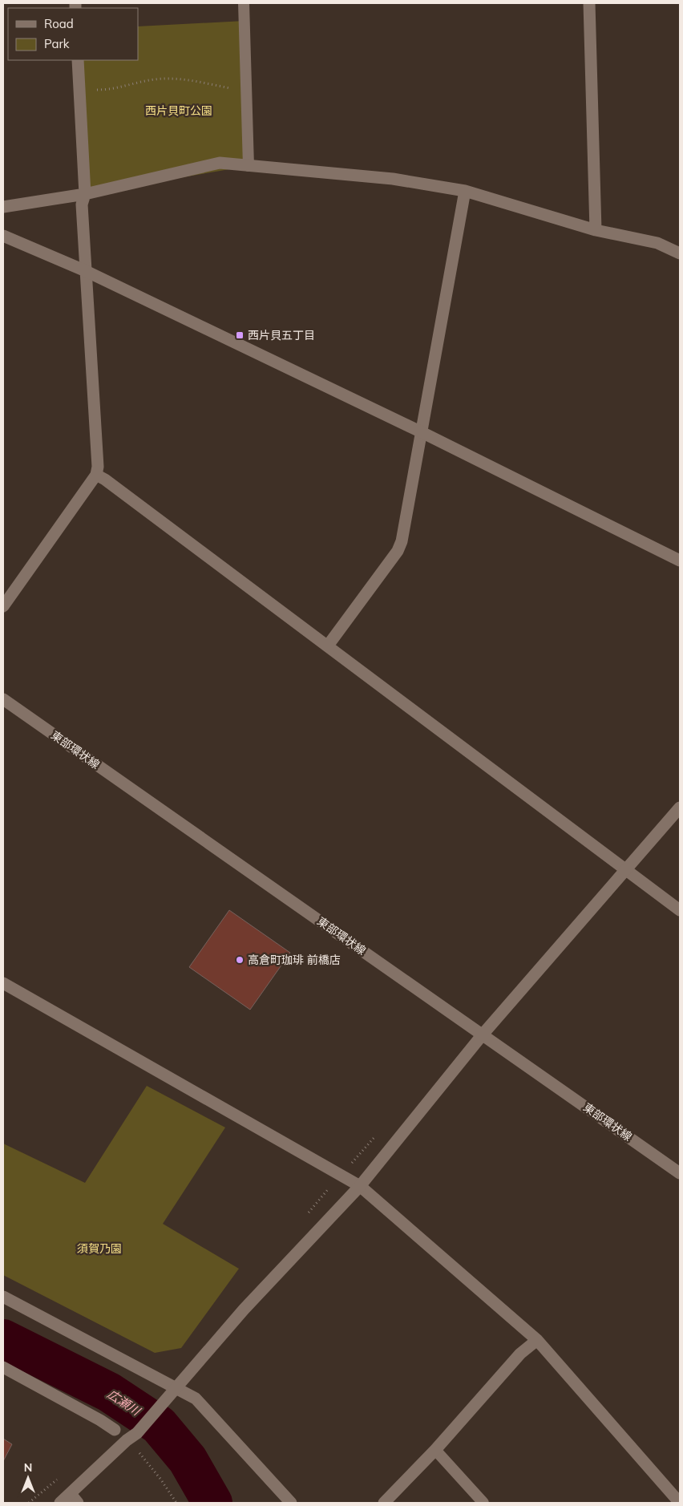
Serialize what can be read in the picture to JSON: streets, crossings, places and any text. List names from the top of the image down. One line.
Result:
{"streets":{"street":["東部環状線"]},"water":["広瀬川"],"parks":["西片貝町公園","須賀乃園"],"places":{"transit":["西片貝五丁目"],"other":["高倉町珈琲 前橋店"]},"legend":["Road","Park"],"north":"top"}
